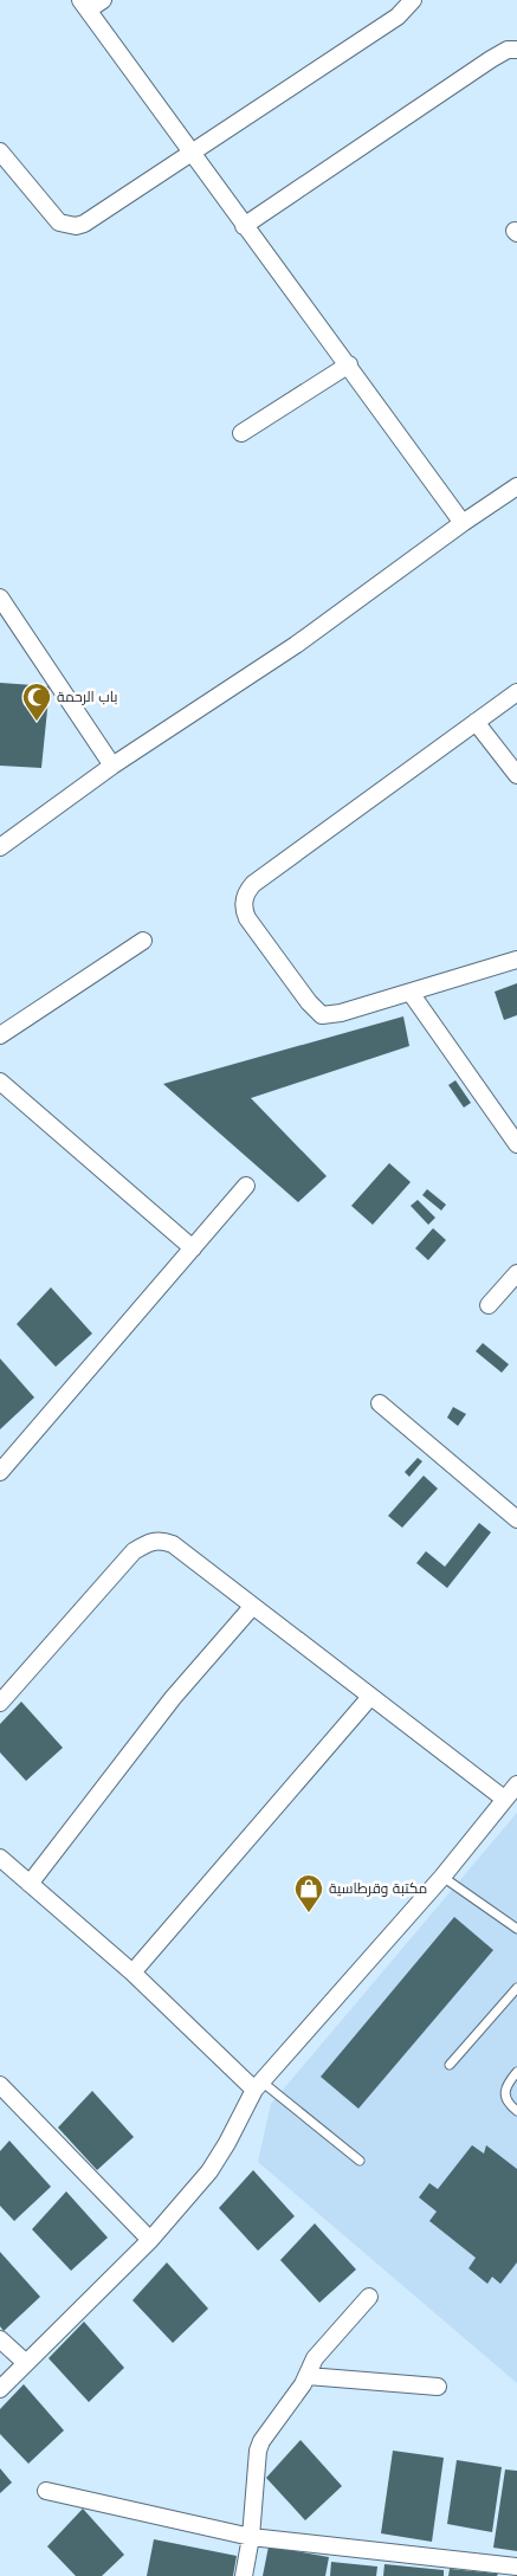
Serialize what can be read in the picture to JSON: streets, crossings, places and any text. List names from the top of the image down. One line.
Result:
{"places":{"mosque":["باب الرحمة"],"shop":["مكتبة وقرطاسية"]}}
